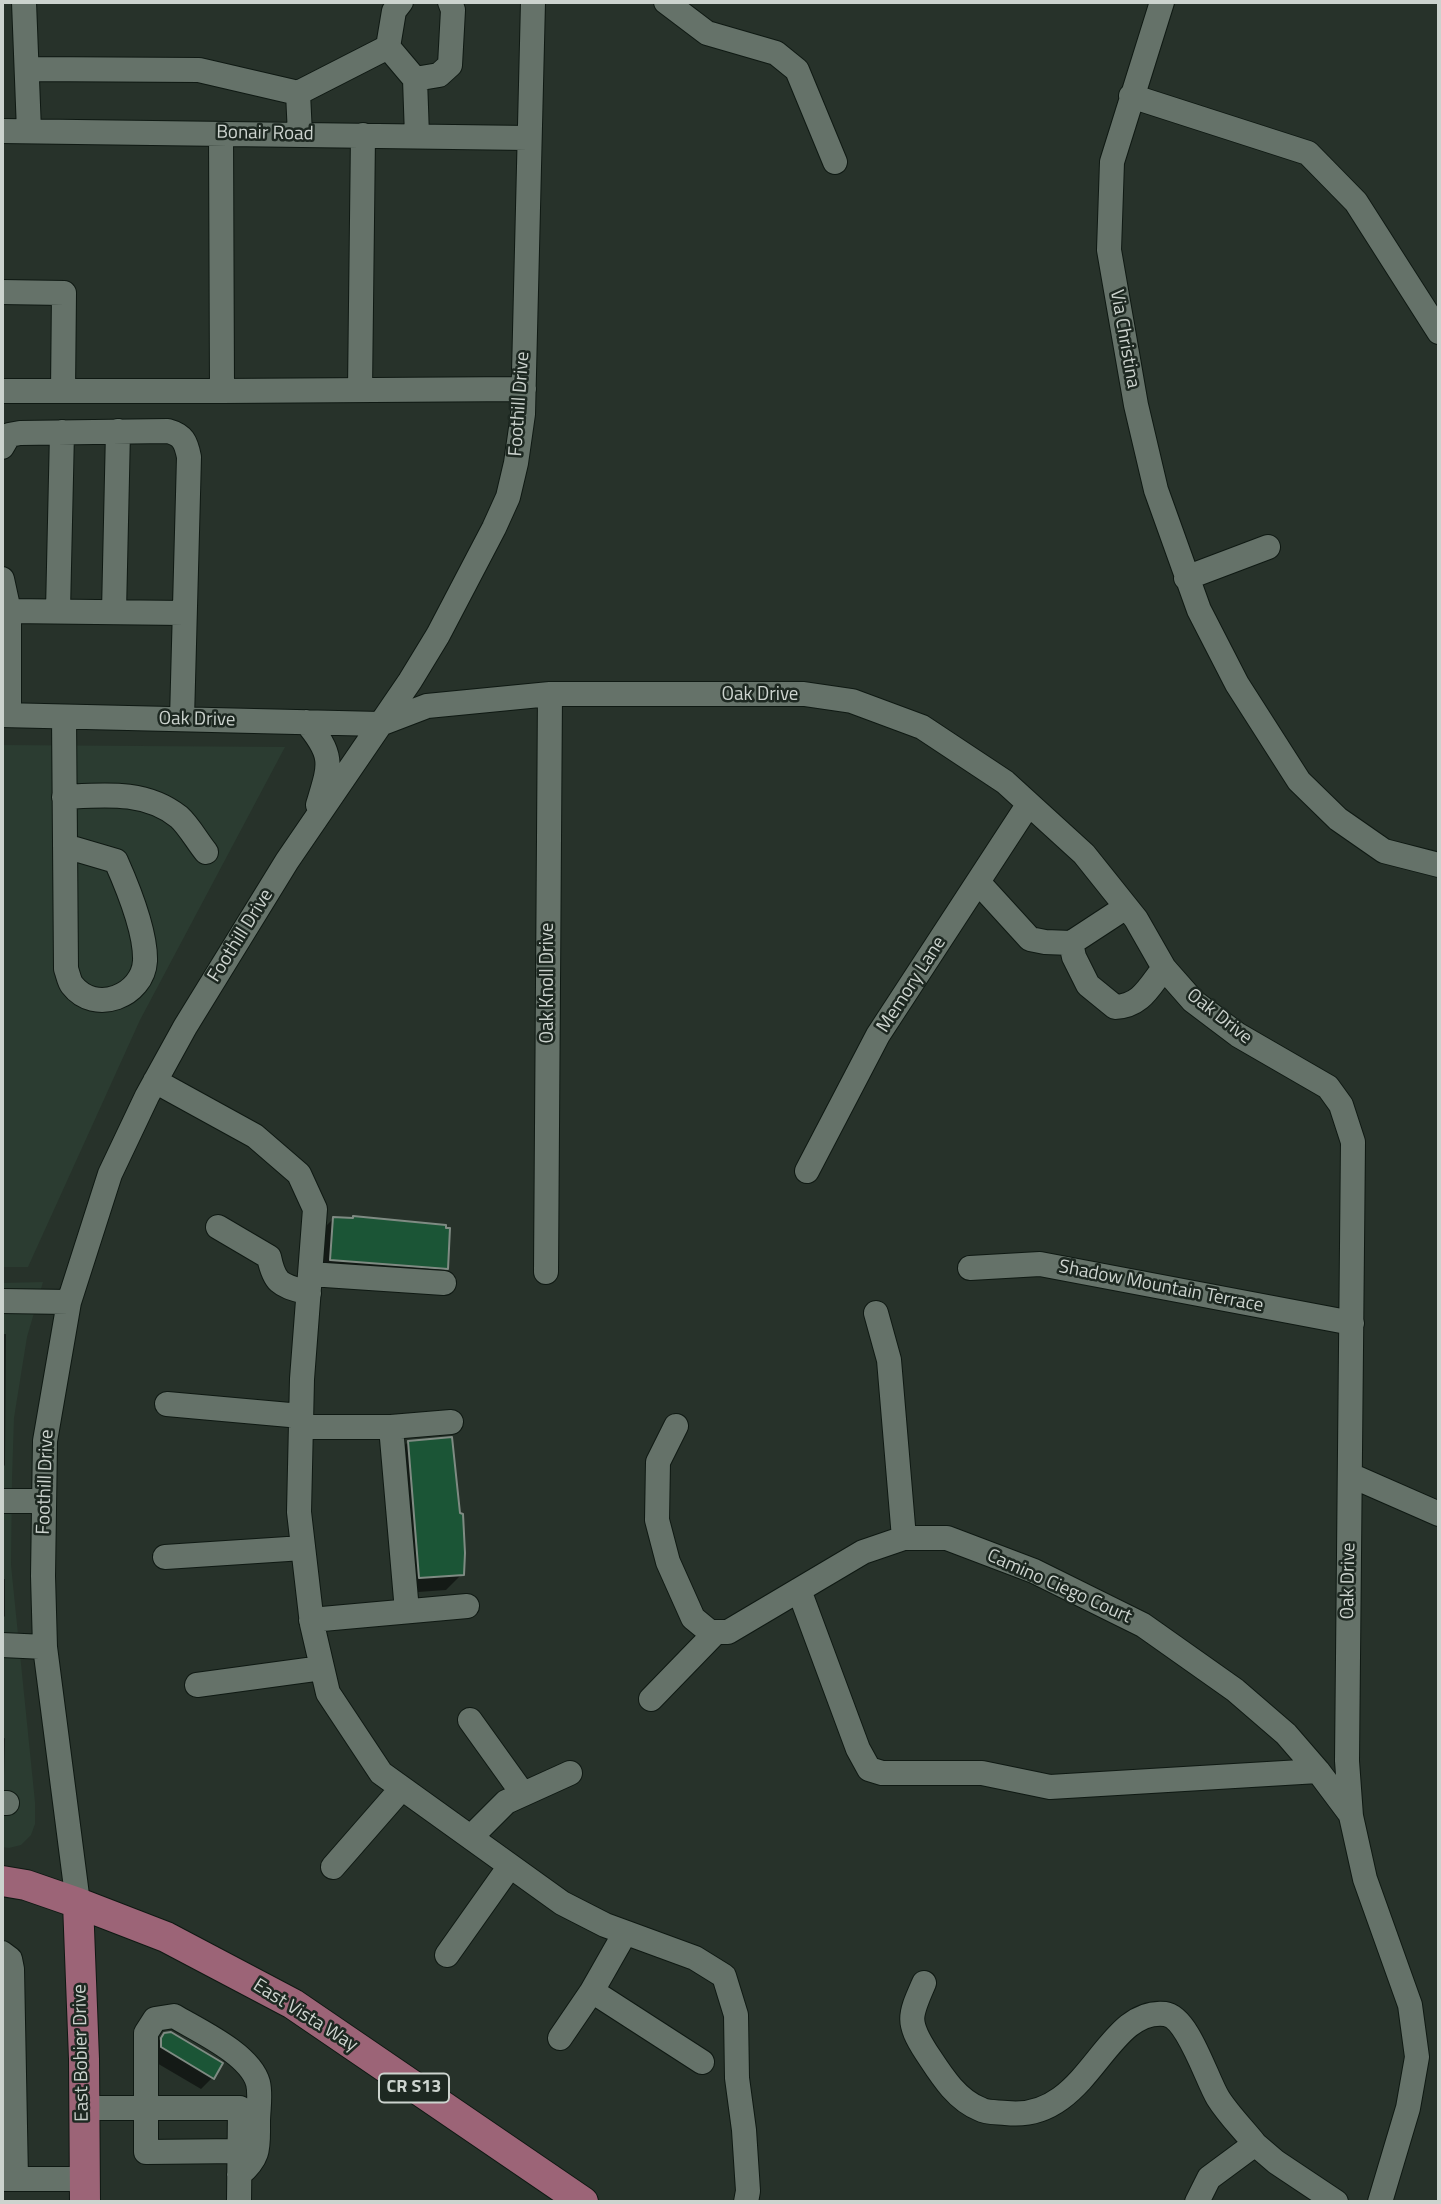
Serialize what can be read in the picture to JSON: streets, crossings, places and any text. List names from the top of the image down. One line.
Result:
{"streets":{"main road":["East Vista Way","East Bobier Drive","CR S13"],"street":["Bonair Road","Via Christina","Foothill Drive","Oak Drive","Oak Knoll Drive","Memory Lane","Shadow Mountain Terrace","Camino Ciego Court"]},"crossings":[["Bonair Road","Foothill Drive"],["Foothill Drive","Oak Drive"],["Foothill Drive","East Vista Way"],["Foothill Drive","East Bobier Drive"],["Oak Drive","Oak Knoll Drive"],["Oak Drive","Memory Lane"],["Oak Drive","Shadow Mountain Terrace"],["Oak Drive","Camino Ciego Court"],["East Vista Way","East Bobier Drive"]]}
